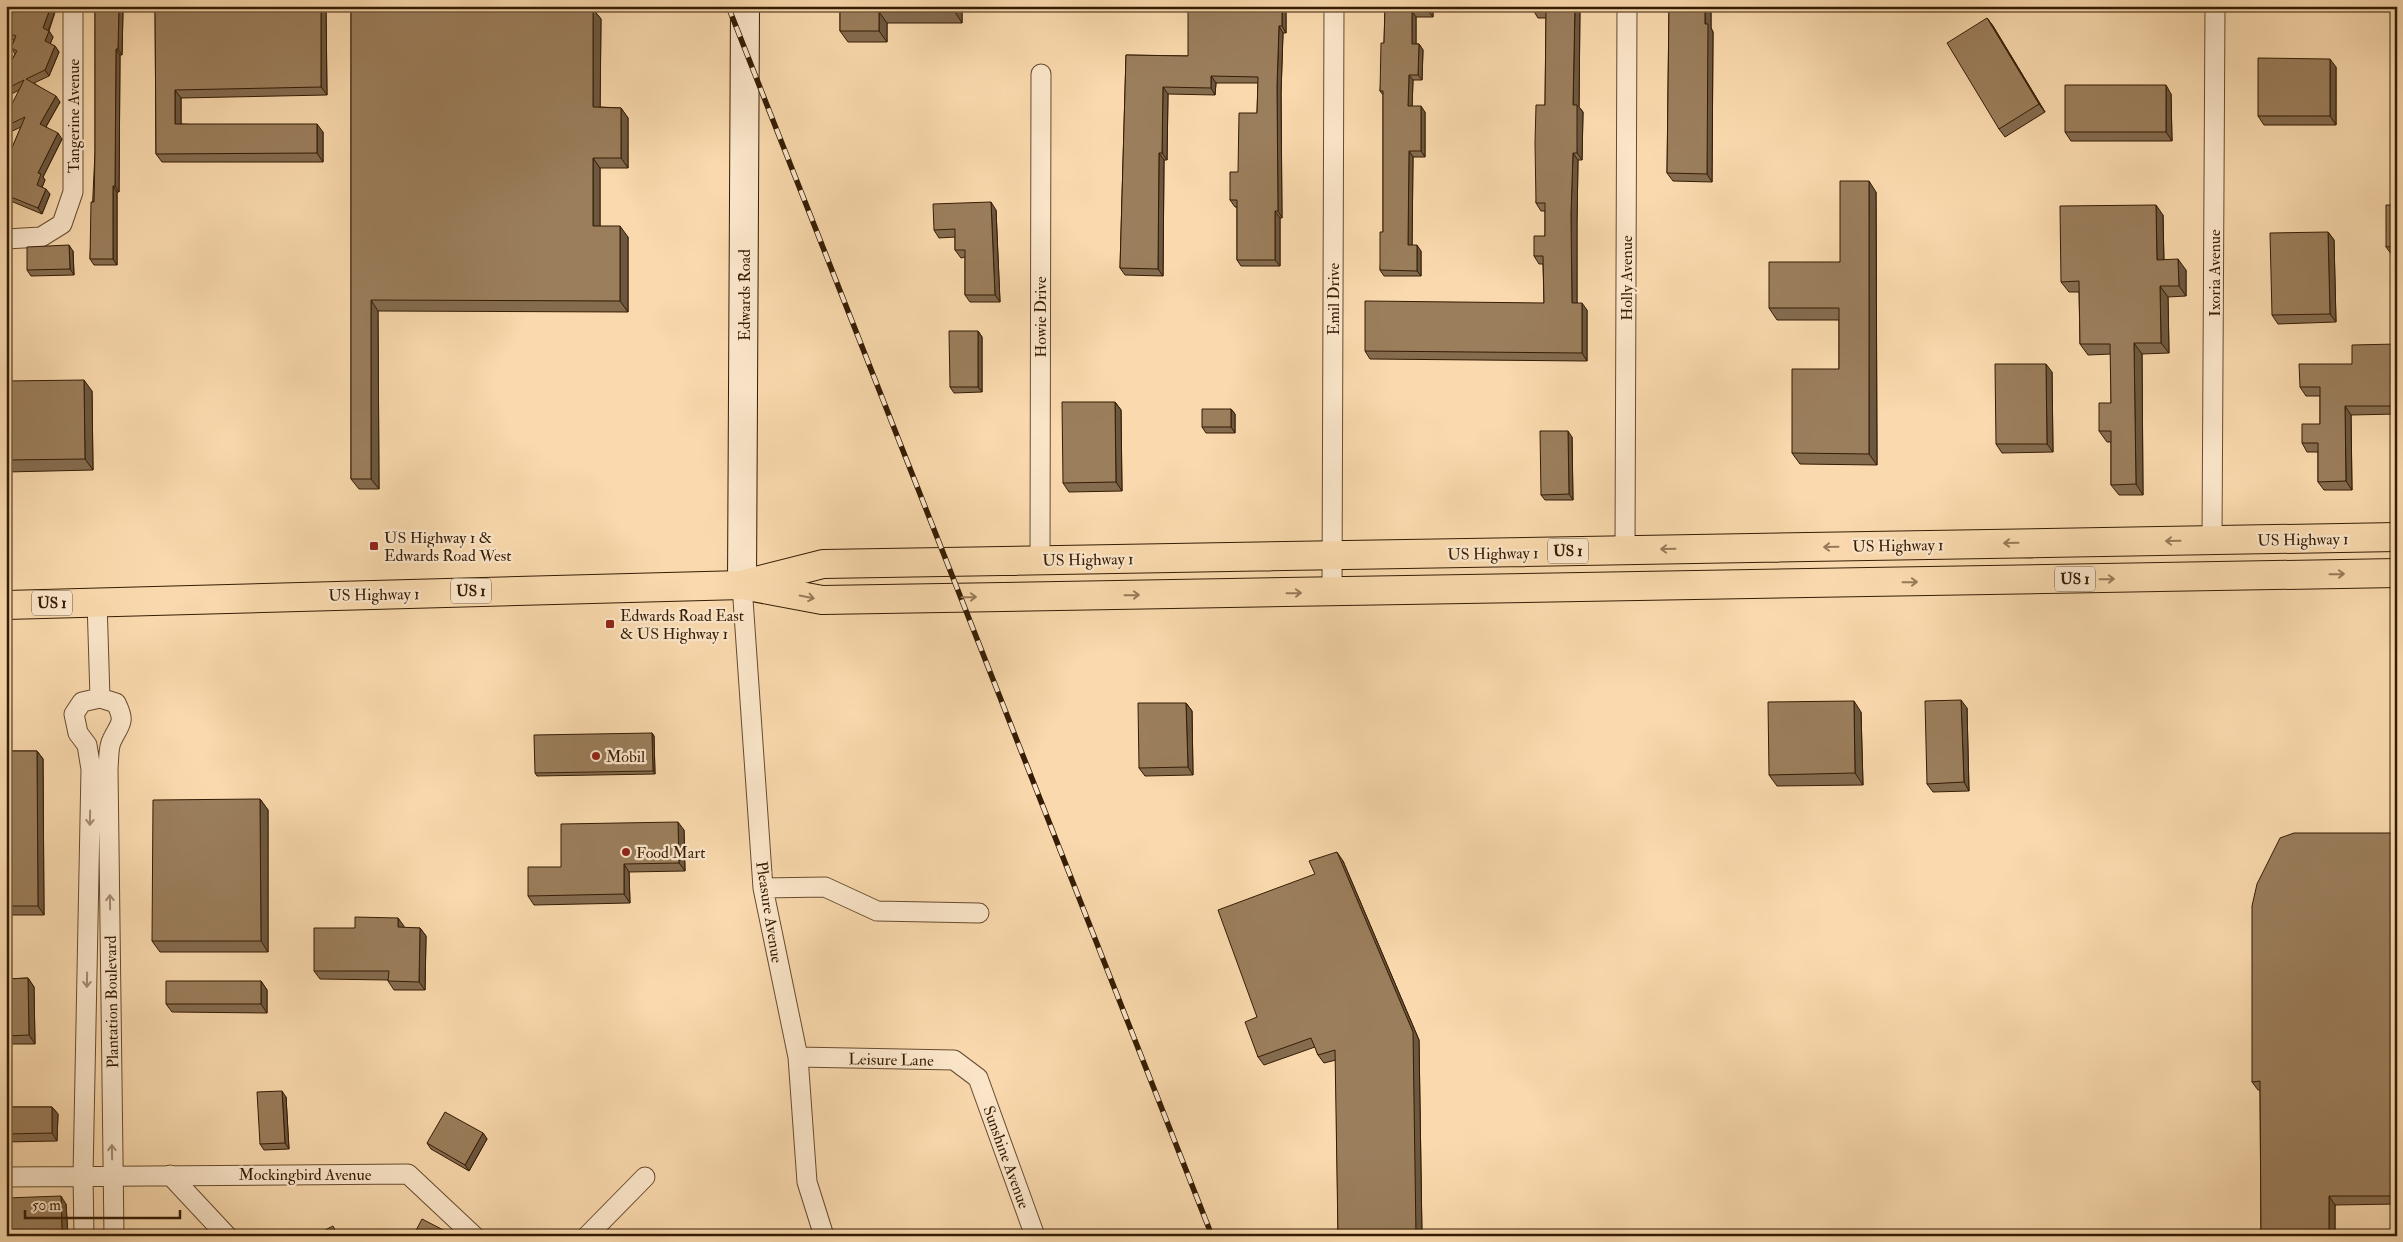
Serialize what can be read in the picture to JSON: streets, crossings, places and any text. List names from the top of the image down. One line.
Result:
{"streets":{"main road":["Edwards Road","US Highway 1","US 1"],"street":["Tangerine Avenue","Ixoria Avenue","Holly Avenue","Emil Drive","Howie Drive","Pleasure Avenue","Plantation Boulevard","Leisure Lane","Sunshine Avenue","Mockingbird Avenue"]},"crossings":[["Ixoria Avenue","US Highway 1"],["Holly Avenue","US Highway 1"],["Edwards Road","US Highway 1"],["Edwards Road","Pleasure Avenue"],["Emil Drive","US Highway 1"],["Howie Drive","US Highway 1"],["US Highway 1","Pleasure Avenue"],["Pleasure Avenue","Leisure Lane"],["Plantation Boulevard","Mockingbird Avenue"],["Leisure Lane","Sunshine Avenue"]],"places":{"transit":["US Highway 1 & Edwards Road West","Edwards Road East & US Highway 1"],"other":["Mobil","Food Mart"]},"scale_bar":"50 m"}
